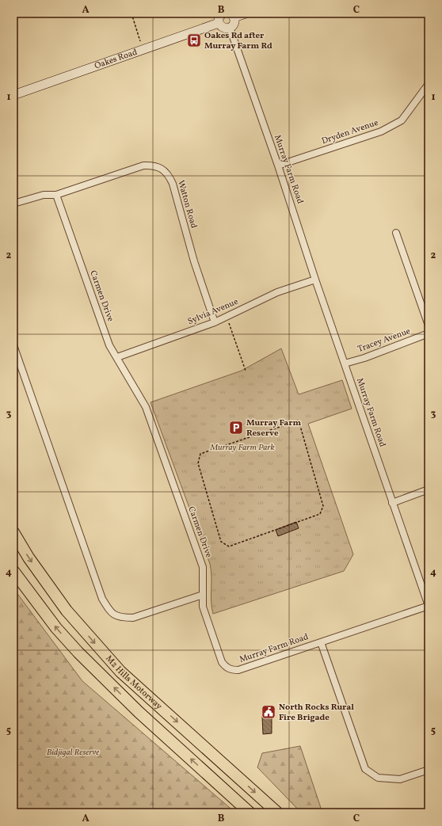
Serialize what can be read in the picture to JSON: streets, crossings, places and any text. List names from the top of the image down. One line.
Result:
{"streets":{"highway":["M2 Hills Motorway"],"main road":["Oakes Road"],"street":["Dryden Avenue","Murray Farm Road","Watton Road","Carmen Drive","Sylvia Avenue","Tracey Avenue"]},"crossings":[["Dryden Avenue","Murray Farm Road"],["Murray Farm Road","Carmen Drive"],["Murray Farm Road","Sylvia Avenue"],["Murray Farm Road","Tracey Avenue"],["Watton Road","Carmen Drive"],["Watton Road","Sylvia Avenue"],["Carmen Drive","Sylvia Avenue"]],"parks":["Murray Farm Park","Bidjigal Reserve"],"places":{"bus stop":["Oakes Rd after Murray Farm Rd"],"parking":["Murray Farm Reserve"],"public building":["North Rocks Rural Fire Brigade"]},"grid":{"columns":["A","B","C"],"rows":["1","2","3","4","5"]}}
